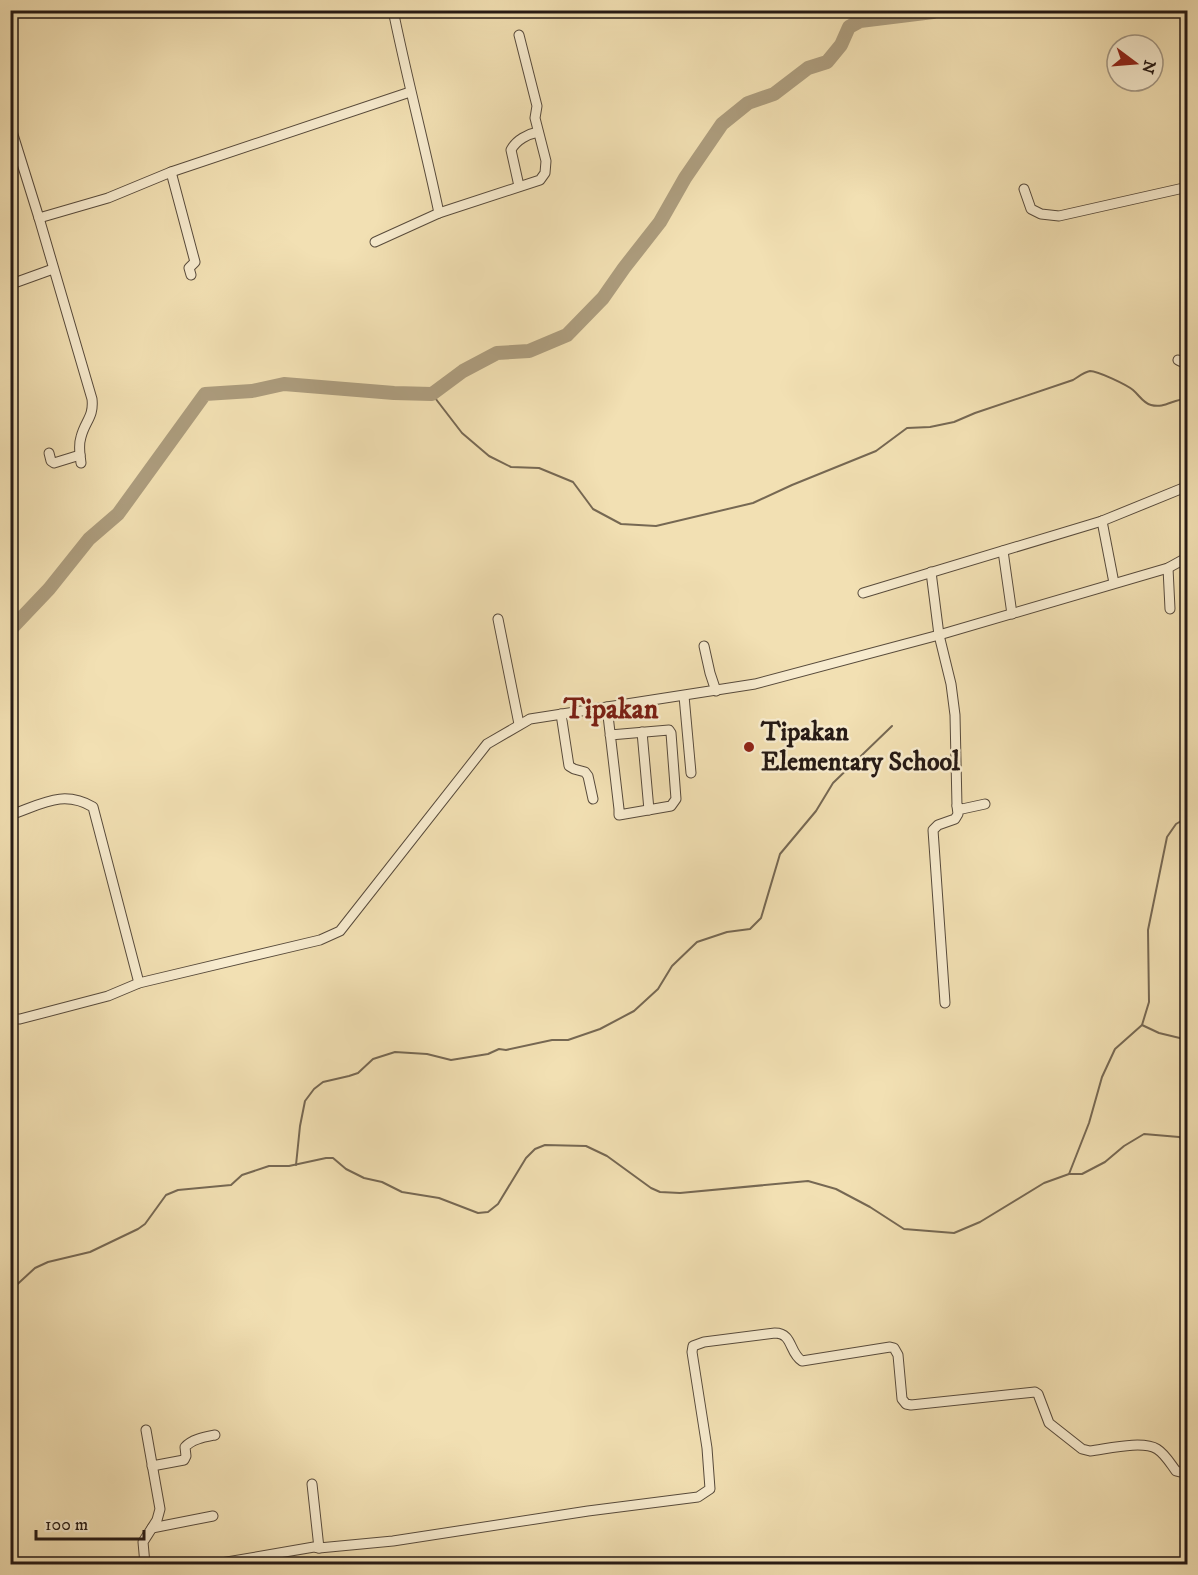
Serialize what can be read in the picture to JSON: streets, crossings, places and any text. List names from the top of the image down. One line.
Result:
{"districts":["Tipakan"],"places":["Tipakan Elementary School"],"scale_bar":"100 m","north":"right"}
